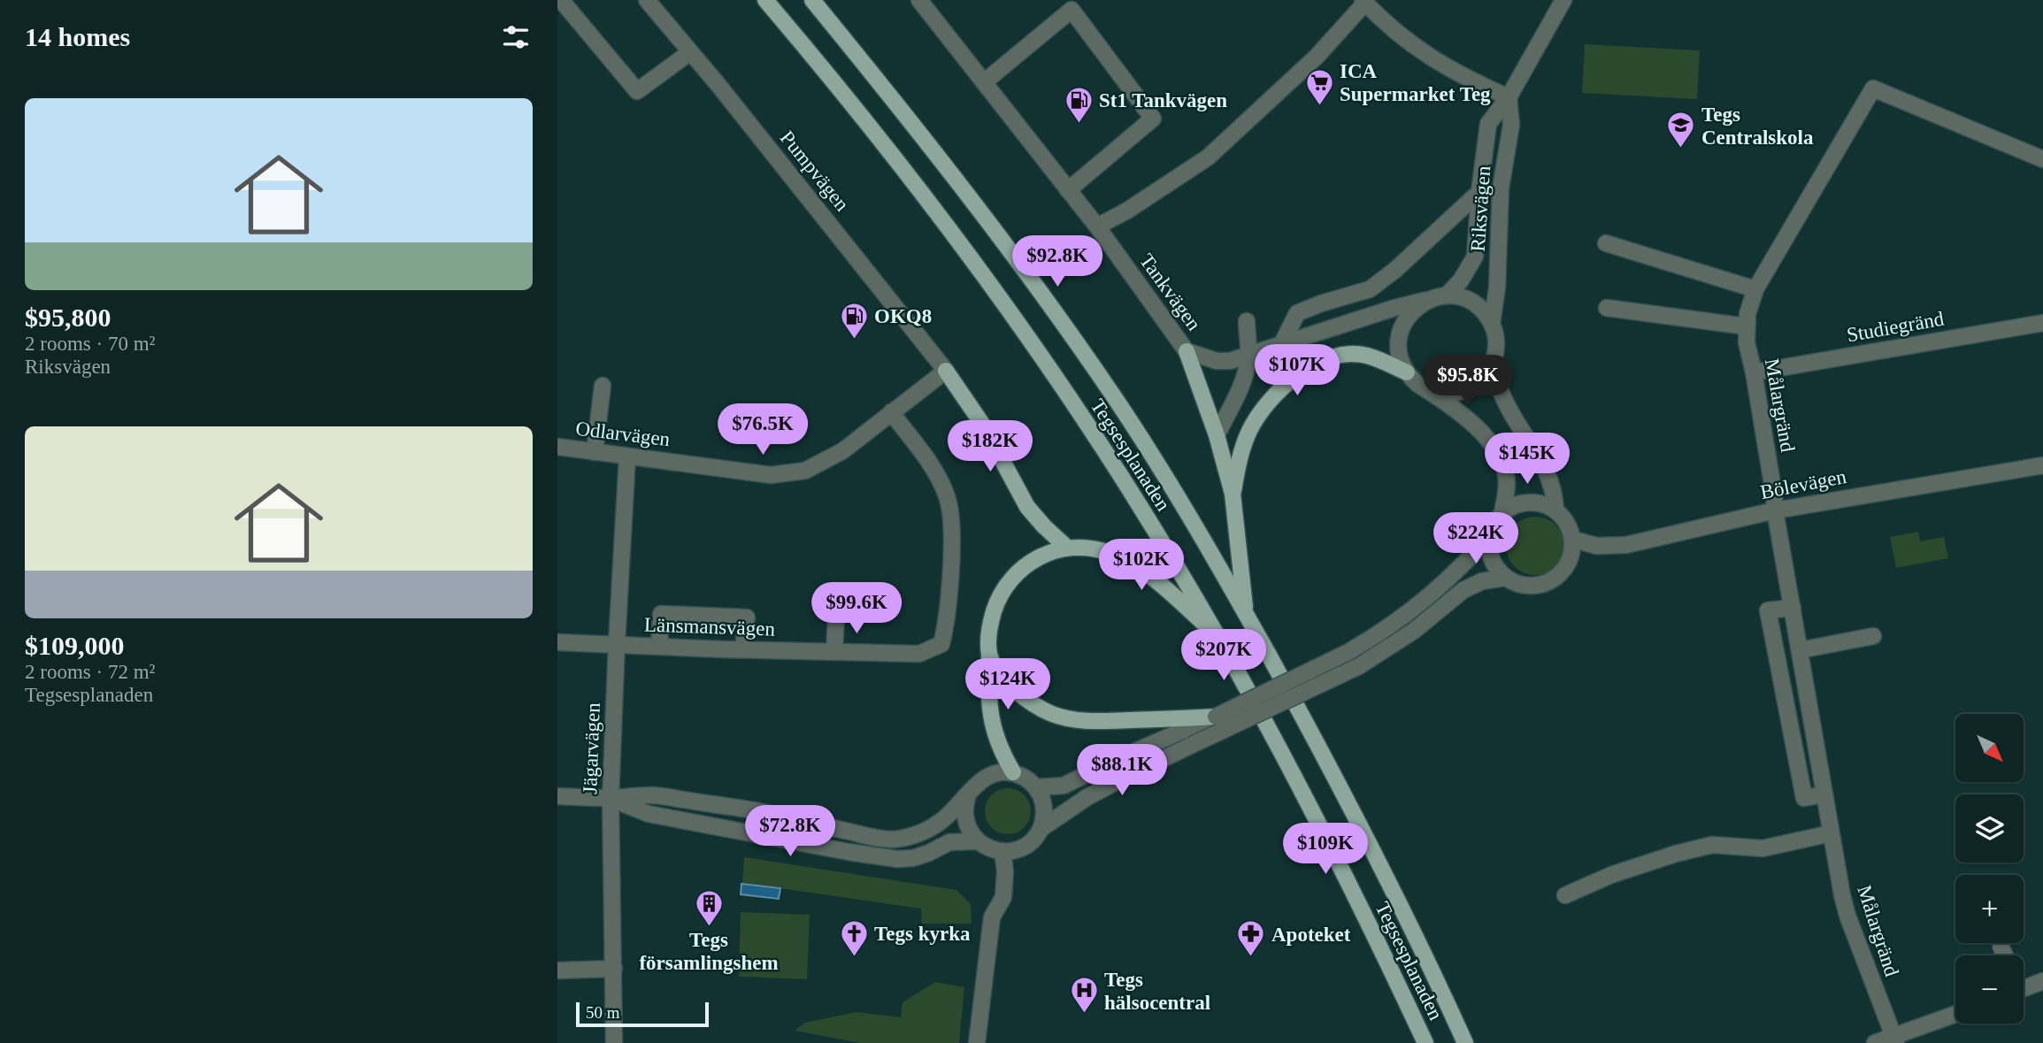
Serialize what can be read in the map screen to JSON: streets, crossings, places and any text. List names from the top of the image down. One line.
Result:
{"streets":{"main road":["Tegsesplanaden"],"street":["Pumpvägen","Riksvägen","Tankvägen","Studiegränd","Målargränd","Odlarvägen","Bölevägen","Länsmansvägen","Jägarvägen"]},"crossings":[["Pumpvägen","Odlarvägen"],["Riksvägen","Tankvägen"],["Riksvägen","Bölevägen"],["Studiegränd","Målargränd"],["Målargränd","Bölevägen"],["Odlarvägen","Länsmansvägen"],["Odlarvägen","Jägarvägen"],["Länsmansvägen","Jägarvägen"]],"places":{"supermarket":["ICA Supermarket Teg"],"fuel station":["St1 Tankvägen","OKQ8"],"school or university":["Tegs Centralskola"],"building":["Tegs församlingshem"],"church":["Tegs kyrka"],"pharmacy":["Apoteket"],"hospital":["Tegs hälsocentral"]},"scale_bar":"50 m","north":"bottom right","page":{"heading":"14 homes","list":[{"name":"$95,800","note":"2 rooms · 70 m² · Riksvägen"},{"name":"$109,000","note":"2 rooms · 72 m² · Tegsesplanaden"}],"price":["$92.8K","$107K","$95.8K","$76.5K","$182K","$145K","$224K","$102K","$99.6K","$207K","$124K","$88.1K","$72.8K","$109K"],"map_buttons":["+","−"],"scale":"50 m"}}
